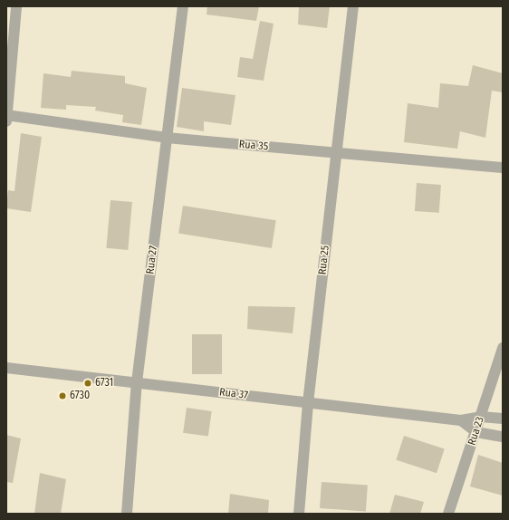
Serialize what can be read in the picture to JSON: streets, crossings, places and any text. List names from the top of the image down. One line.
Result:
{"streets":{"street":["Rua 35","Rua 27","Rua 25","Rua 37","Rua 23"]},"crossings":[["Rua 35","Rua 27"],["Rua 35","Rua 25"],["Rua 27","Rua 37"],["Rua 25","Rua 37"],["Rua 37","Rua 23"]],"places":["6731","6730"]}
